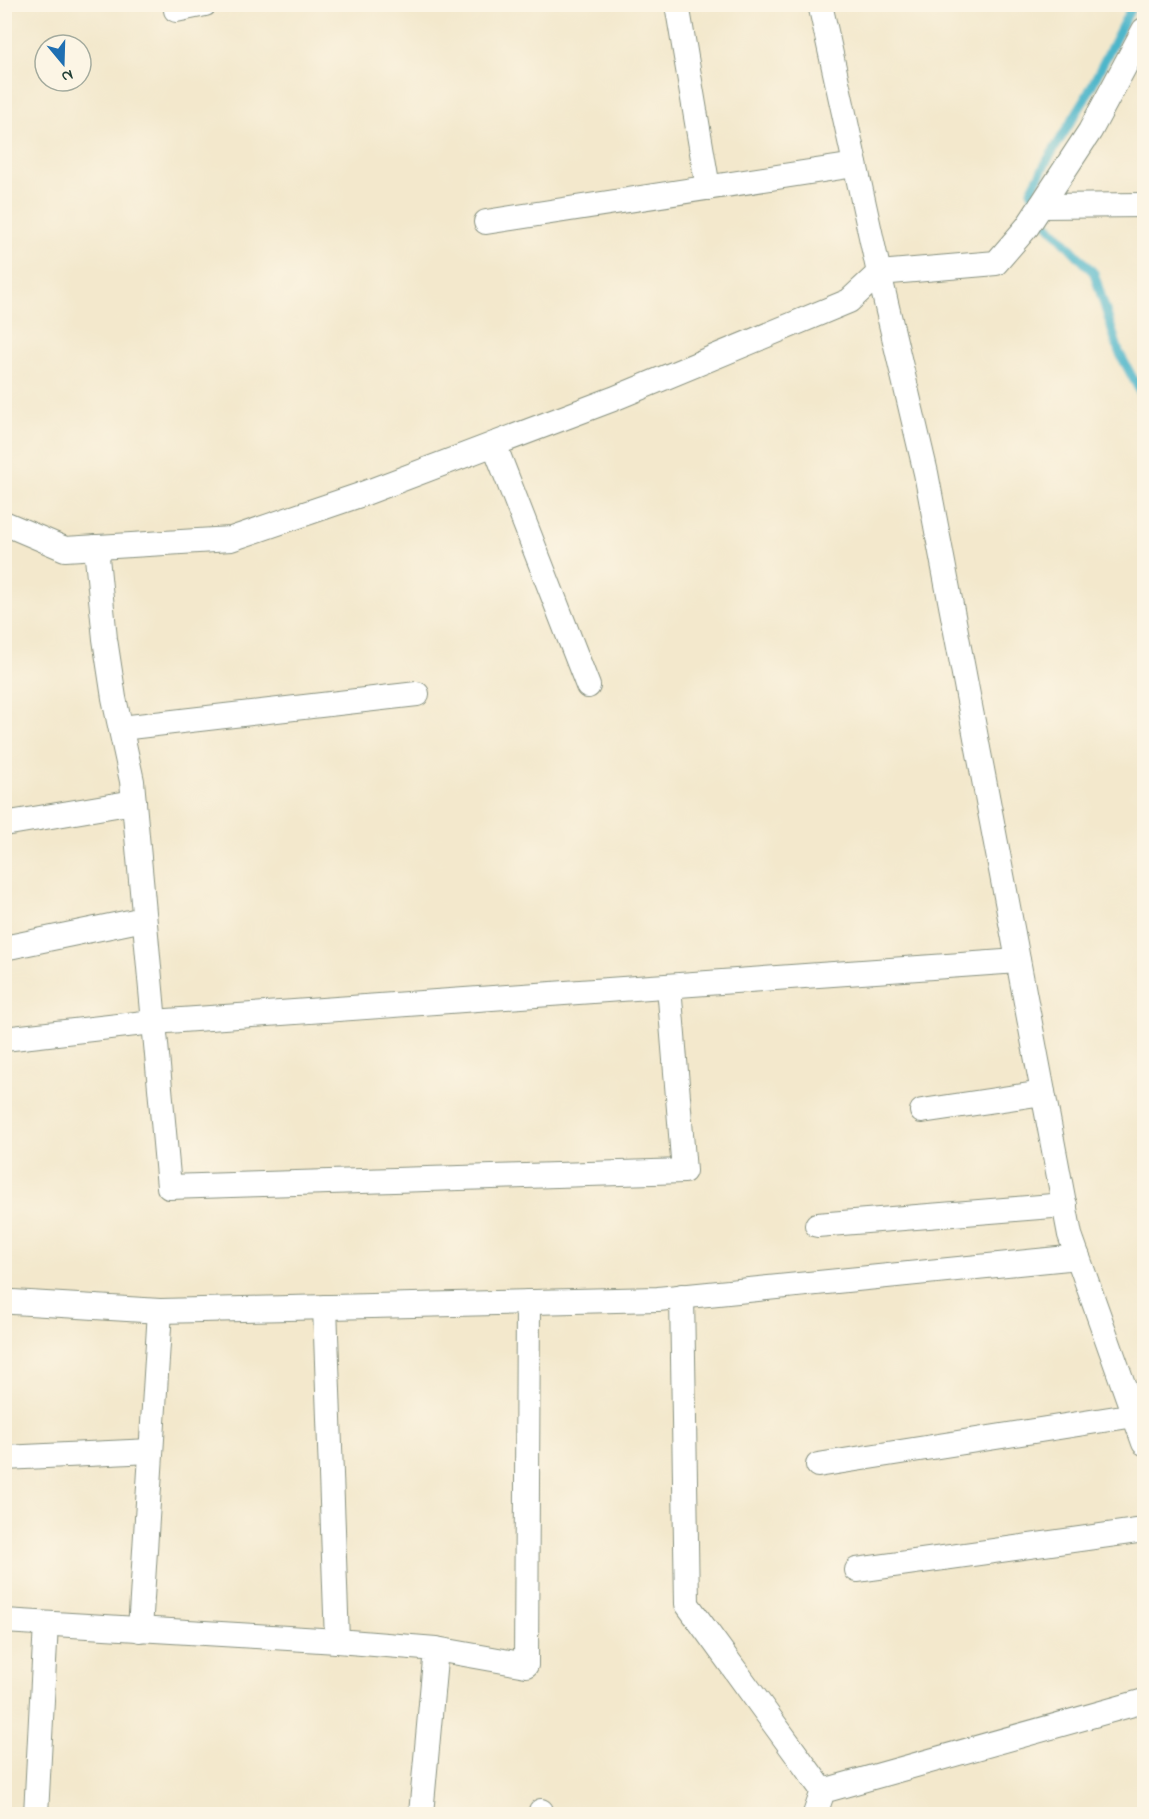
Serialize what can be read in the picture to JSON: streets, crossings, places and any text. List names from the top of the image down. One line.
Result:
{"north":"bottom"}
